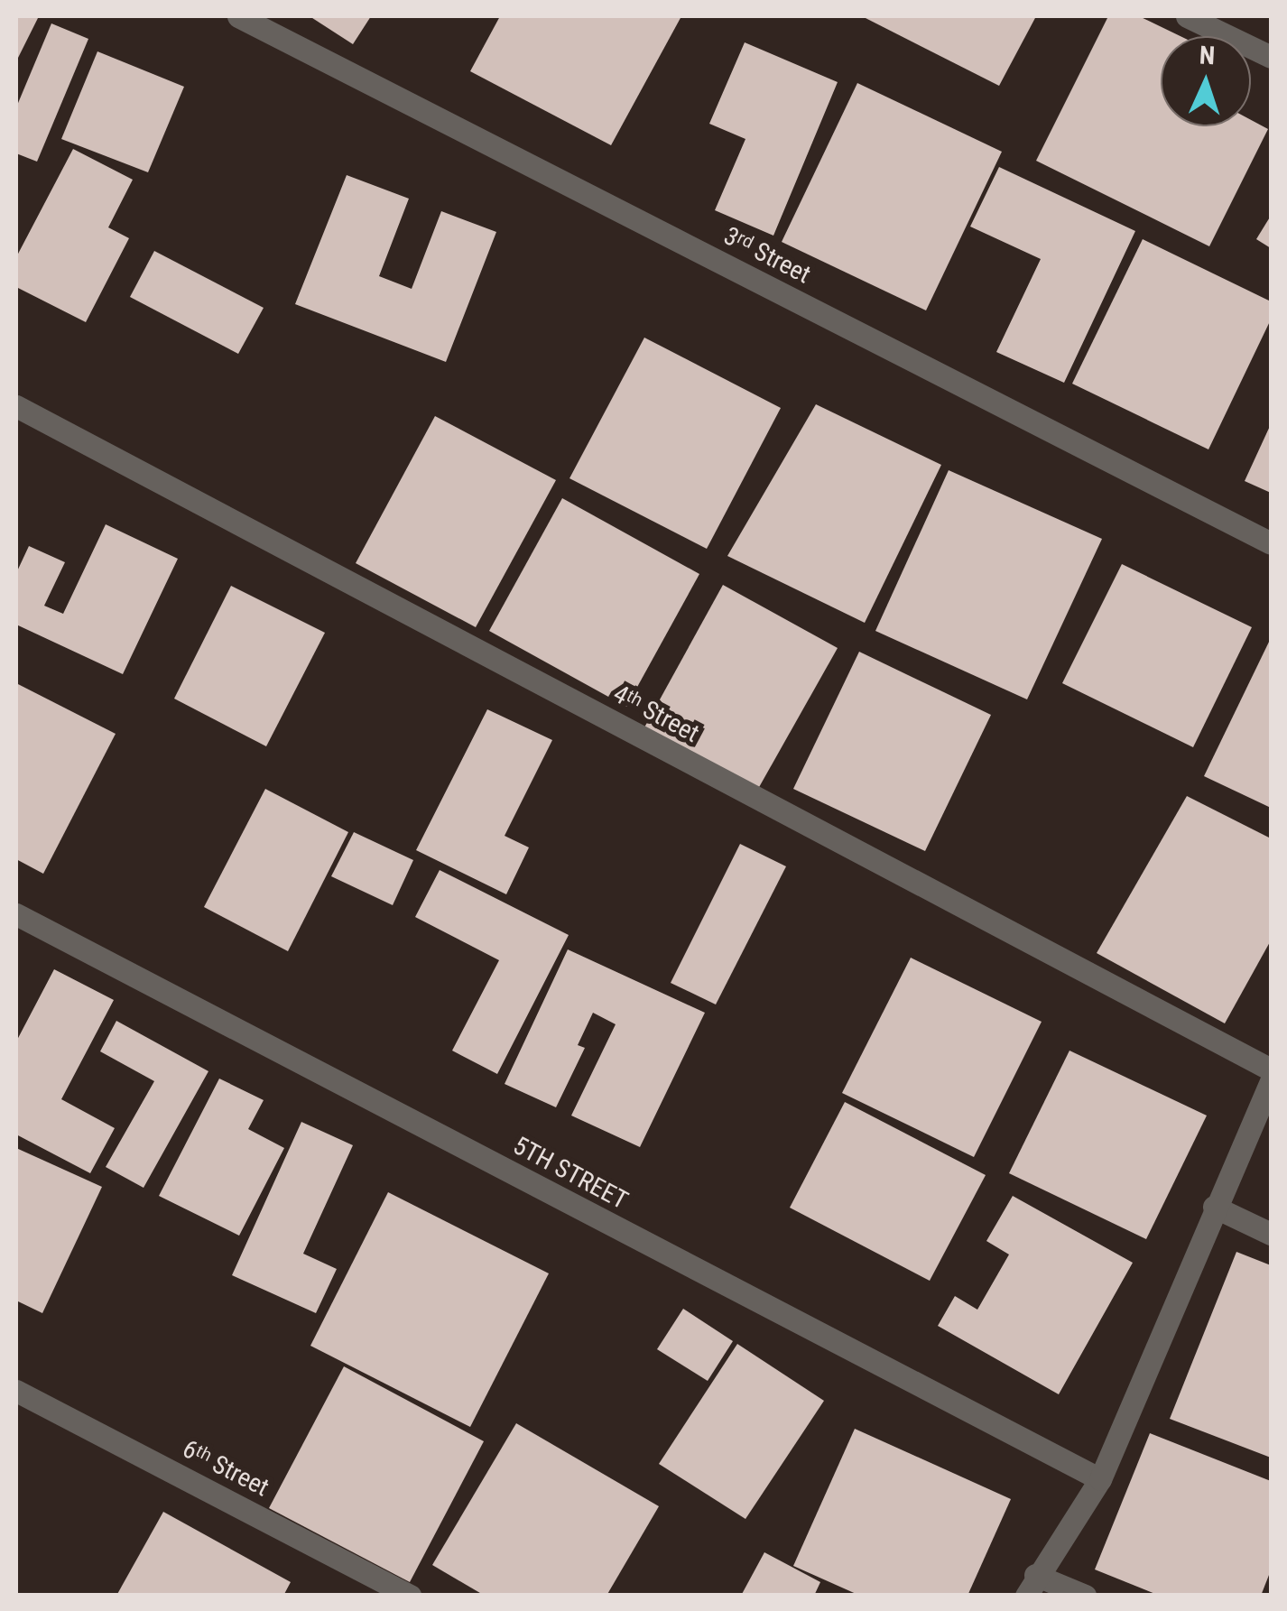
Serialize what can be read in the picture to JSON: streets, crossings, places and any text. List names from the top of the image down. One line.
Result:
{"streets":{"street":["3ʳᵈ Street","4ᵗʰ Street","5TH STREET","6ᵗʰ Street"]},"north":"top"}
